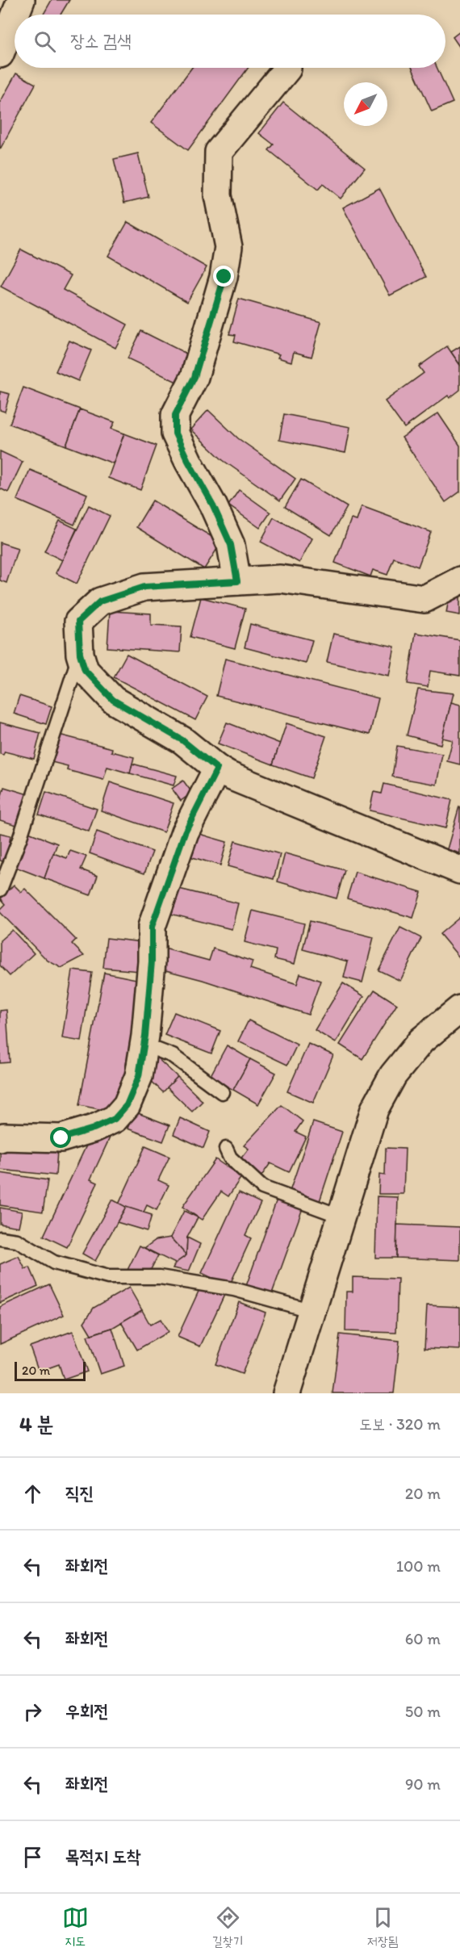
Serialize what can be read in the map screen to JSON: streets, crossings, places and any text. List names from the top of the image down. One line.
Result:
{"scale_bar":"20 m","north":"bottom left","page":{"search":"장소 검색","scale":"20 m","heading":["4 분","도보 · 320 m"],"list":[["직진","20 m"],["좌회전","100 m"],["좌회전","60 m"],["우회전","50 m"],["좌회전","90 m"],"목적지 도착"],"nav":["지도","길찾기","저장됨"]}}
